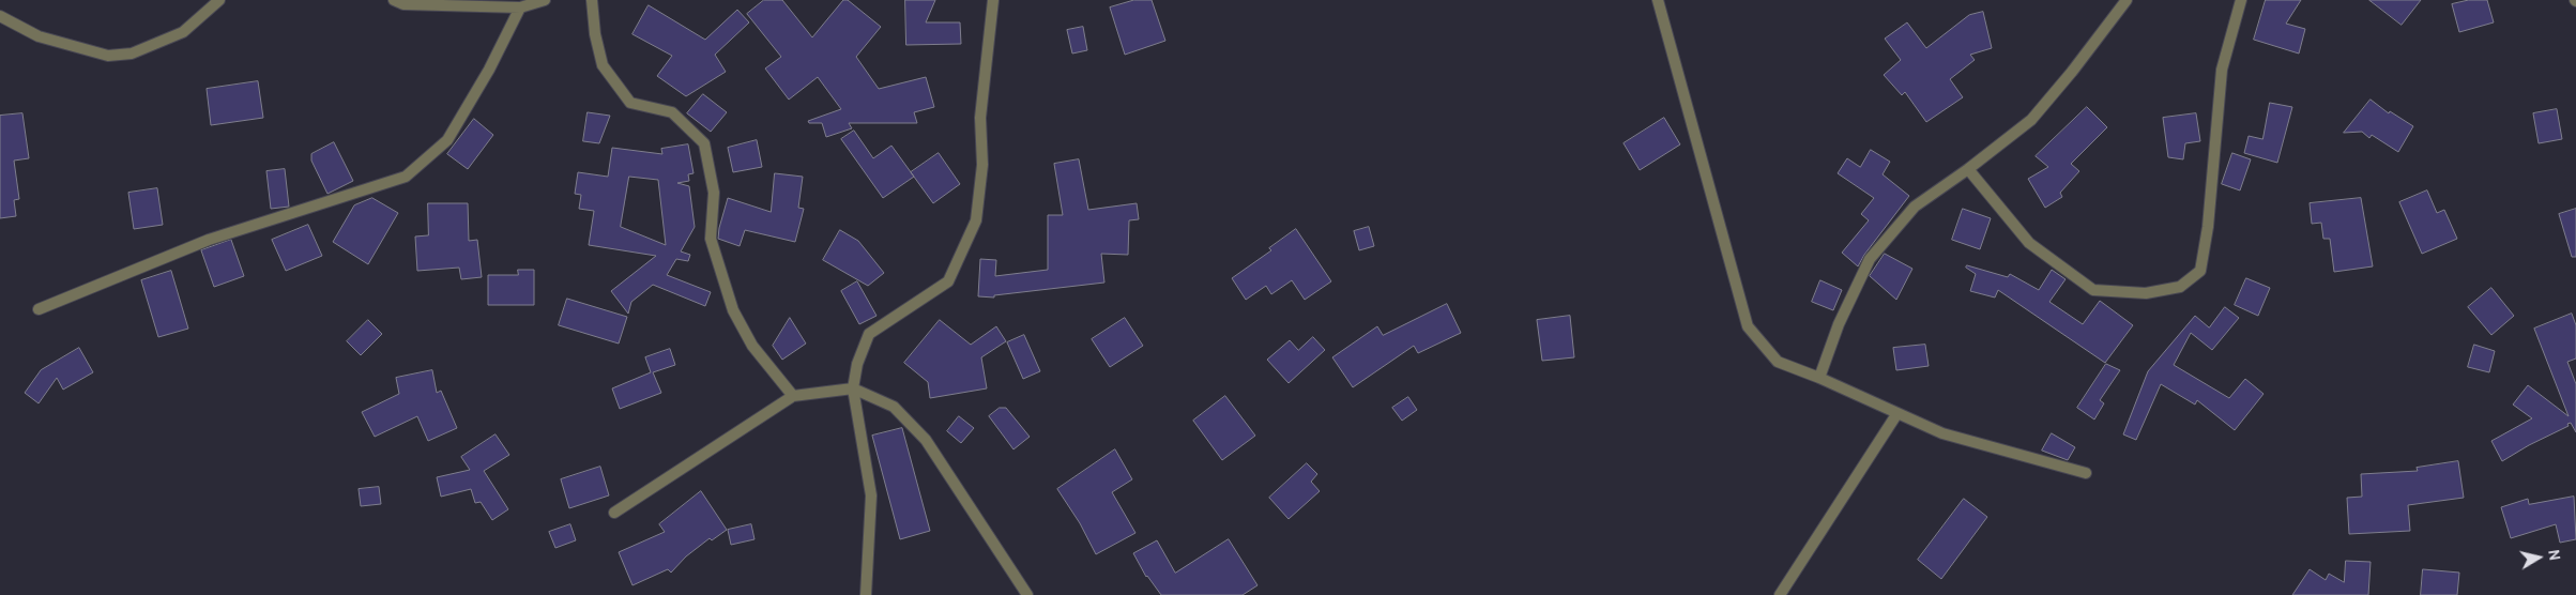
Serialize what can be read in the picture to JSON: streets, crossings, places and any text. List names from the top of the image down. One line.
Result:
{"north":"right"}
